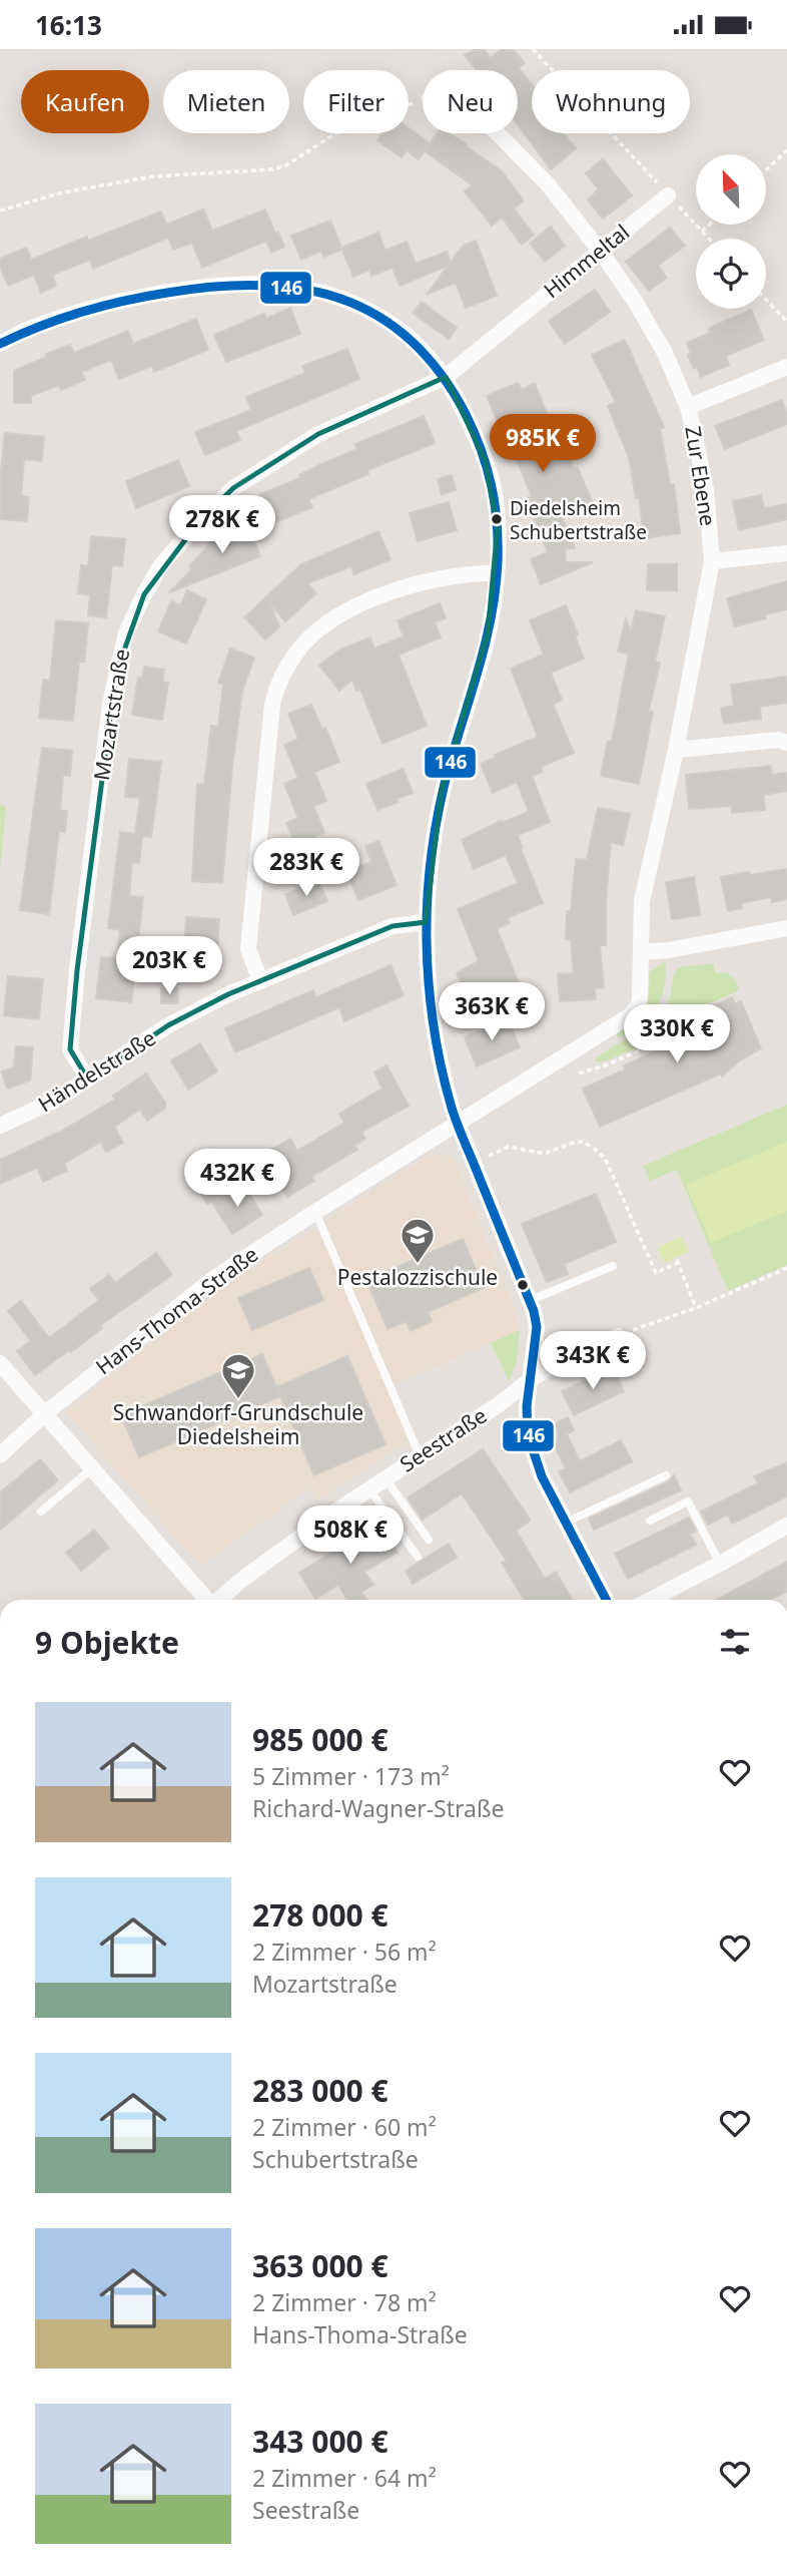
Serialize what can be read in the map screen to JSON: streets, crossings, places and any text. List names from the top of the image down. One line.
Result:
{"streets":{"street":["Himmeltal","Zur Ebene","Mozartstraße","Händelstraße","Hans-Thoma-Straße","Seestraße"]},"crossings":[["Himmeltal","Zur Ebene"],["Himmeltal","Mozartstraße"],["Zur Ebene","Hans-Thoma-Straße"],["Mozartstraße","Händelstraße"]],"places":{"other":["Diedelsheim Schubertstraße"],"school or university":["Pestalozzischule","Schwandorf-Grundschule Diedelsheim"]},"lines":["transit line 146"],"north":"top left","page":{"status":"16:13","chip":["Kaufen","Mieten","Filter","Neu","Wohnung"],"price":["985K €","278K €","283K €","203K €","363K €","330K €","432K €","343K €","508K €"],"heading":"9 Objekte","list":[{"name":"985 000 €","note":"5 Zimmer · 173 m² · Richard-Wagner-Straße"},{"name":"278 000 €","note":"2 Zimmer · 56 m² · Mozartstraße"},{"name":"283 000 €","note":"2 Zimmer · 60 m² · Schubertstraße"},{"name":"363 000 €","note":"2 Zimmer · 78 m² · Hans-Thoma-Straße"},{"name":"343 000 €","note":"2 Zimmer · 64 m² · Seestraße"}]}}
